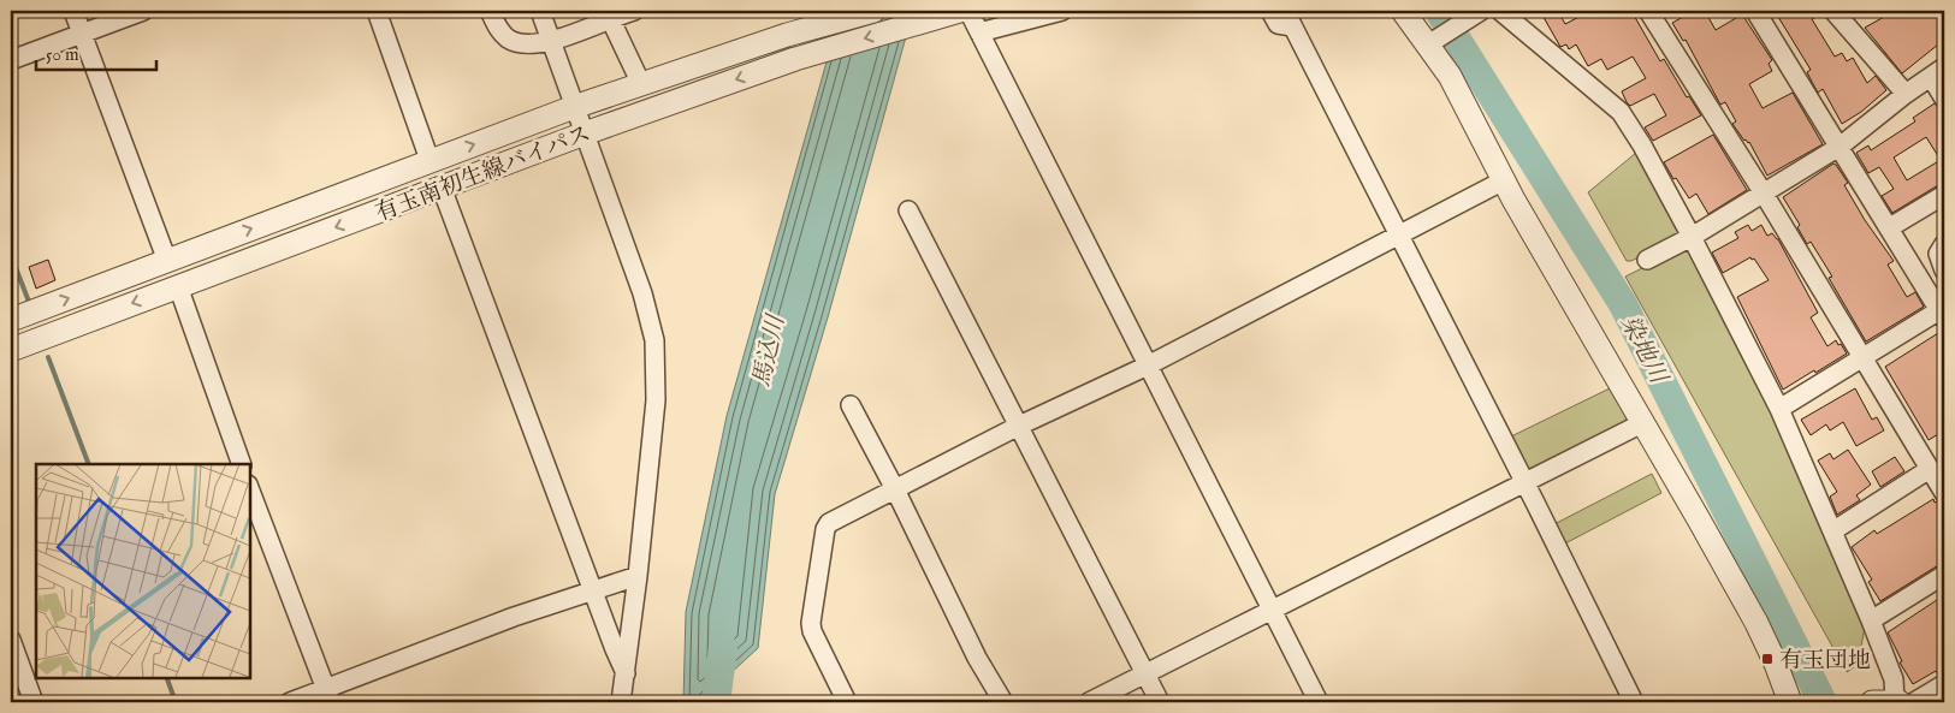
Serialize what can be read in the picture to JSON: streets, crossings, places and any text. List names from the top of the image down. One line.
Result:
{"streets":{"street":["有玉南初生線バイパス"]},"water":["染地川","馬込川"],"places":{"transit":["有玉団地"]},"scale_bar":"50 m"}
